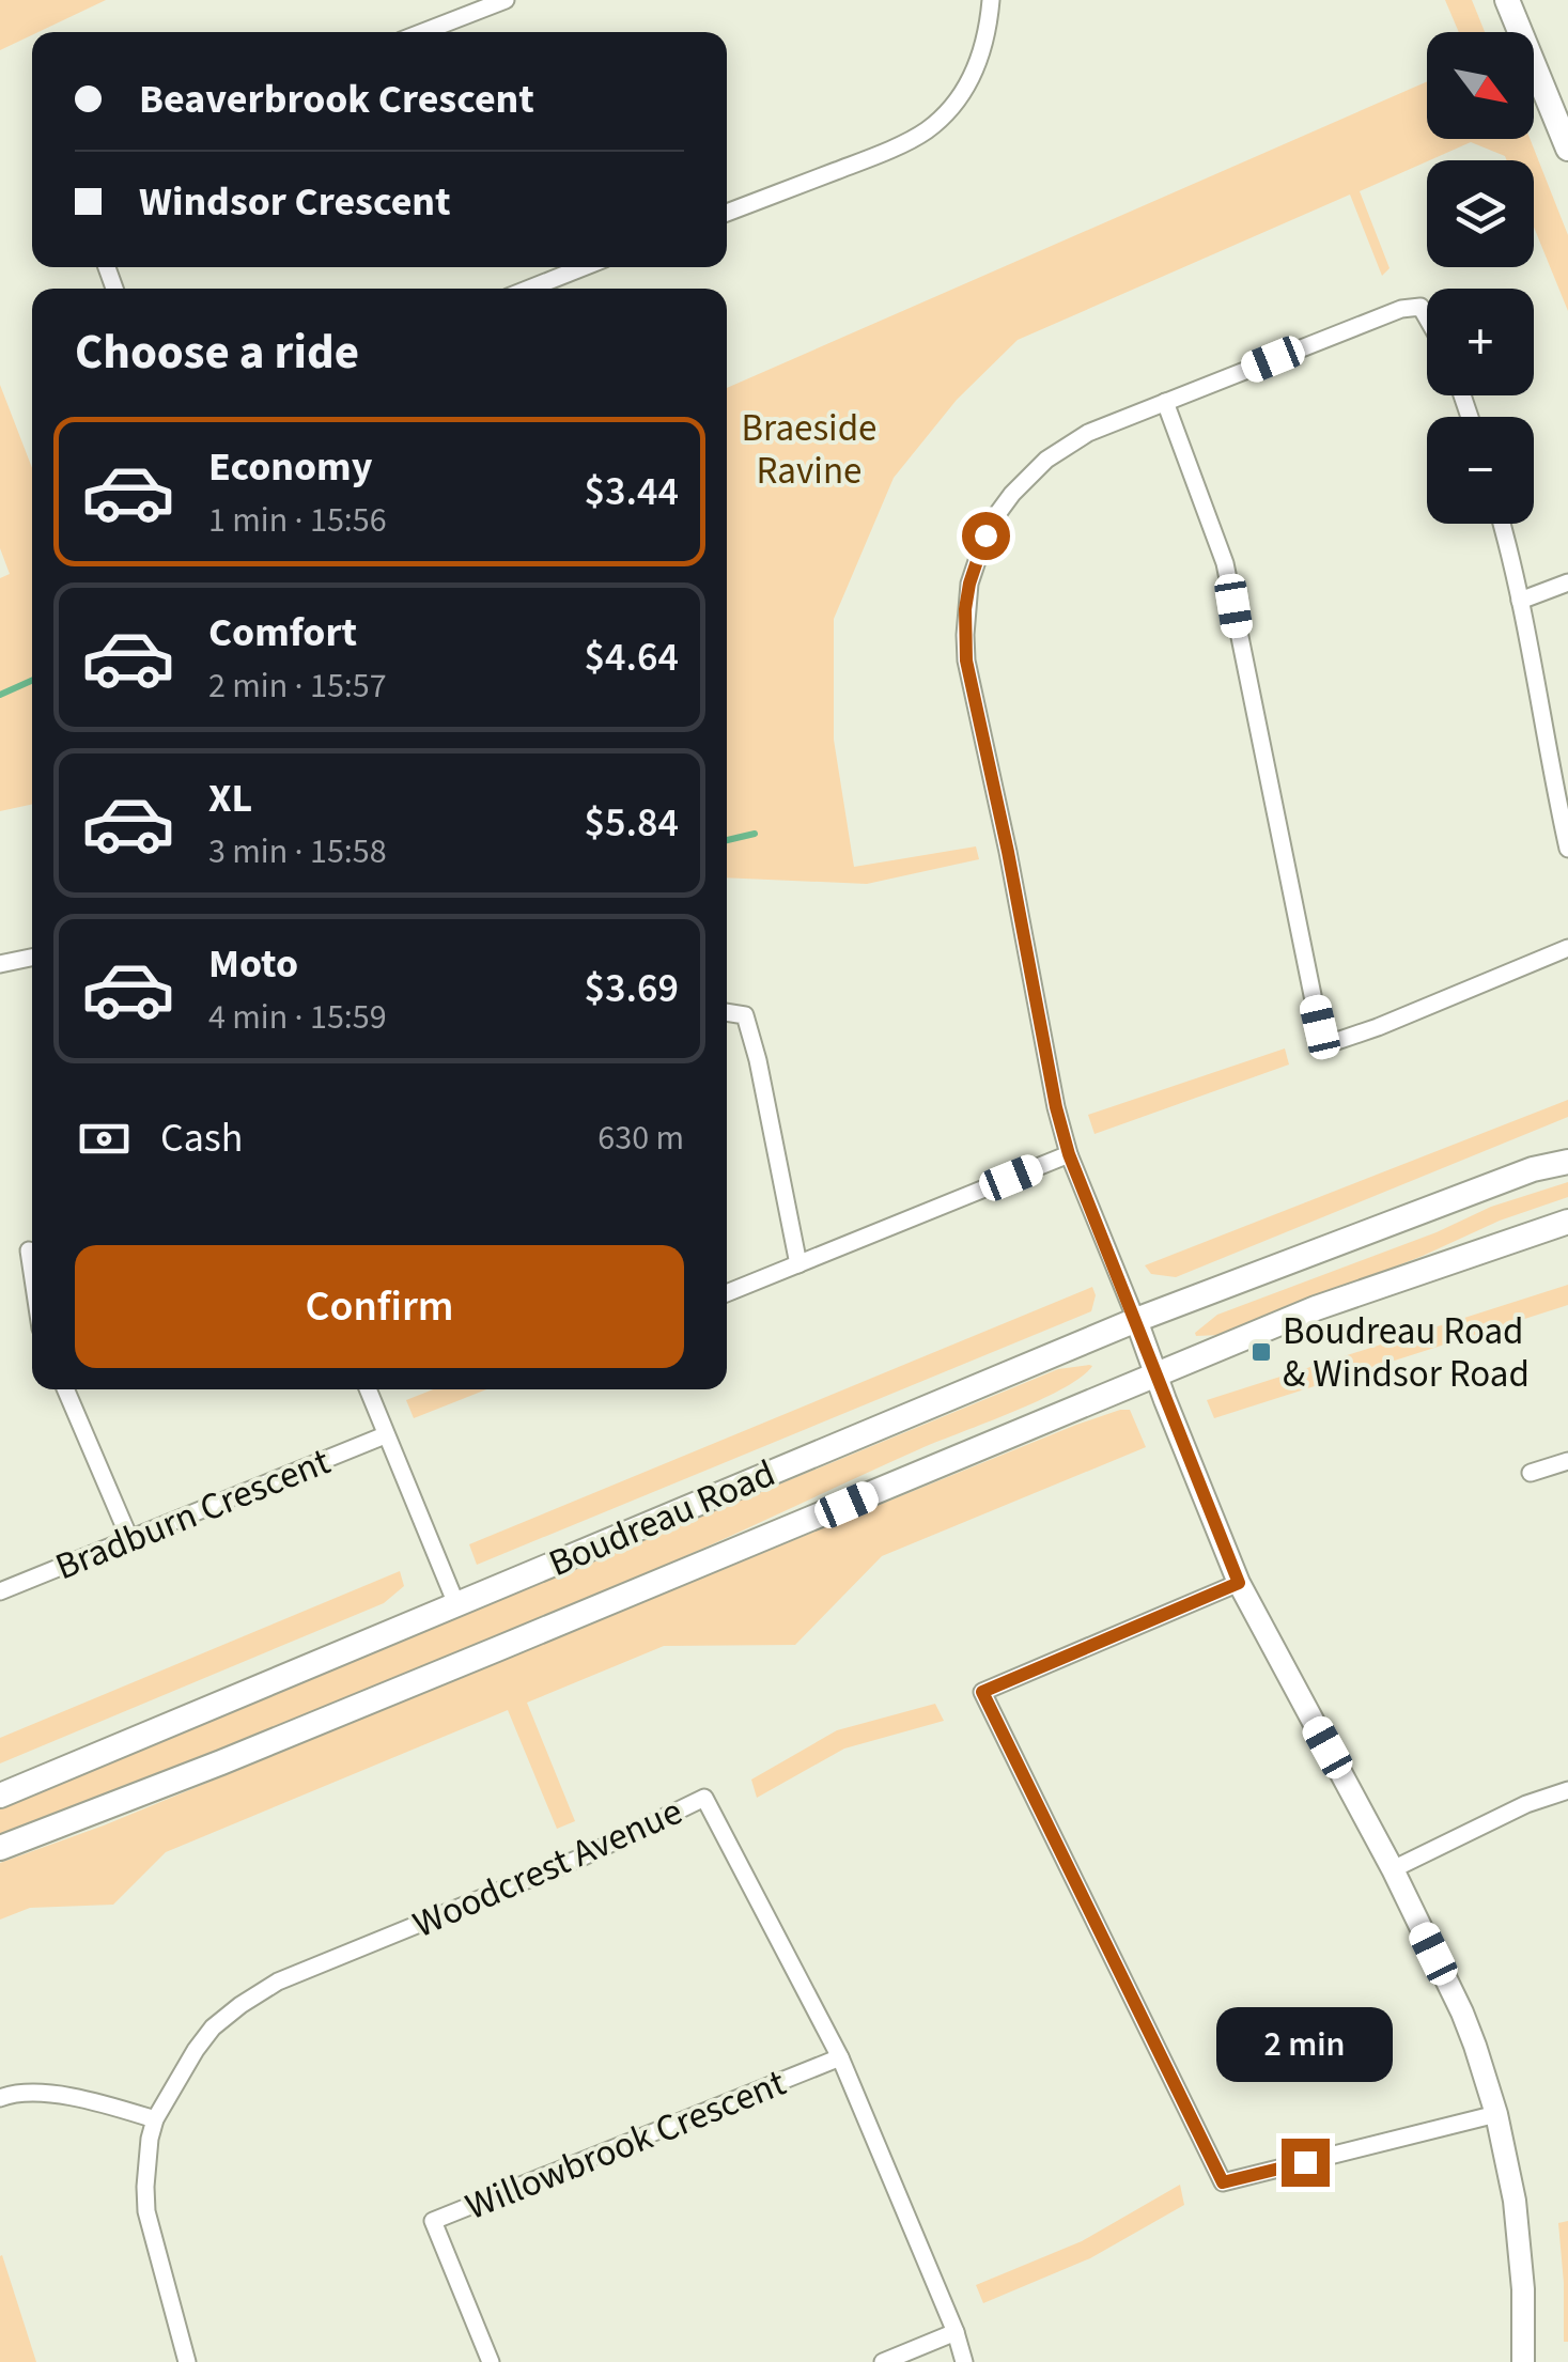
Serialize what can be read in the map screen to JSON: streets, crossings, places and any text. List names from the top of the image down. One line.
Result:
{"streets":{"main road":["Boudreau Road"],"street":["Bradburn Crescent","Woodcrest Avenue","Willowbrook Crescent"]},"crossings":[["Woodcrest Avenue","Willowbrook Crescent"]],"parks":["Braeside Ravine"],"places":{"transit":["Boudreau Road & Windsor Road"]},"north":"bottom right","page":{"map_buttons":["+","−"],"banner":["Beaverbrook Crescent","Windsor Crescent"],"heading":"Choose a ride","list":[{"name":"Economy","note":"1 min · 15:56","value":"$3.44"},{"name":"Comfort","note":"2 min · 15:57","value":"$4.64"},{"name":"XL","note":"3 min · 15:58","value":"$5.84"},{"name":"Moto","note":"4 min · 15:59","value":"$3.69"}],"pay":["Cash","630 m"],"buttons":"Confirm","bubble":"2 min"}}
